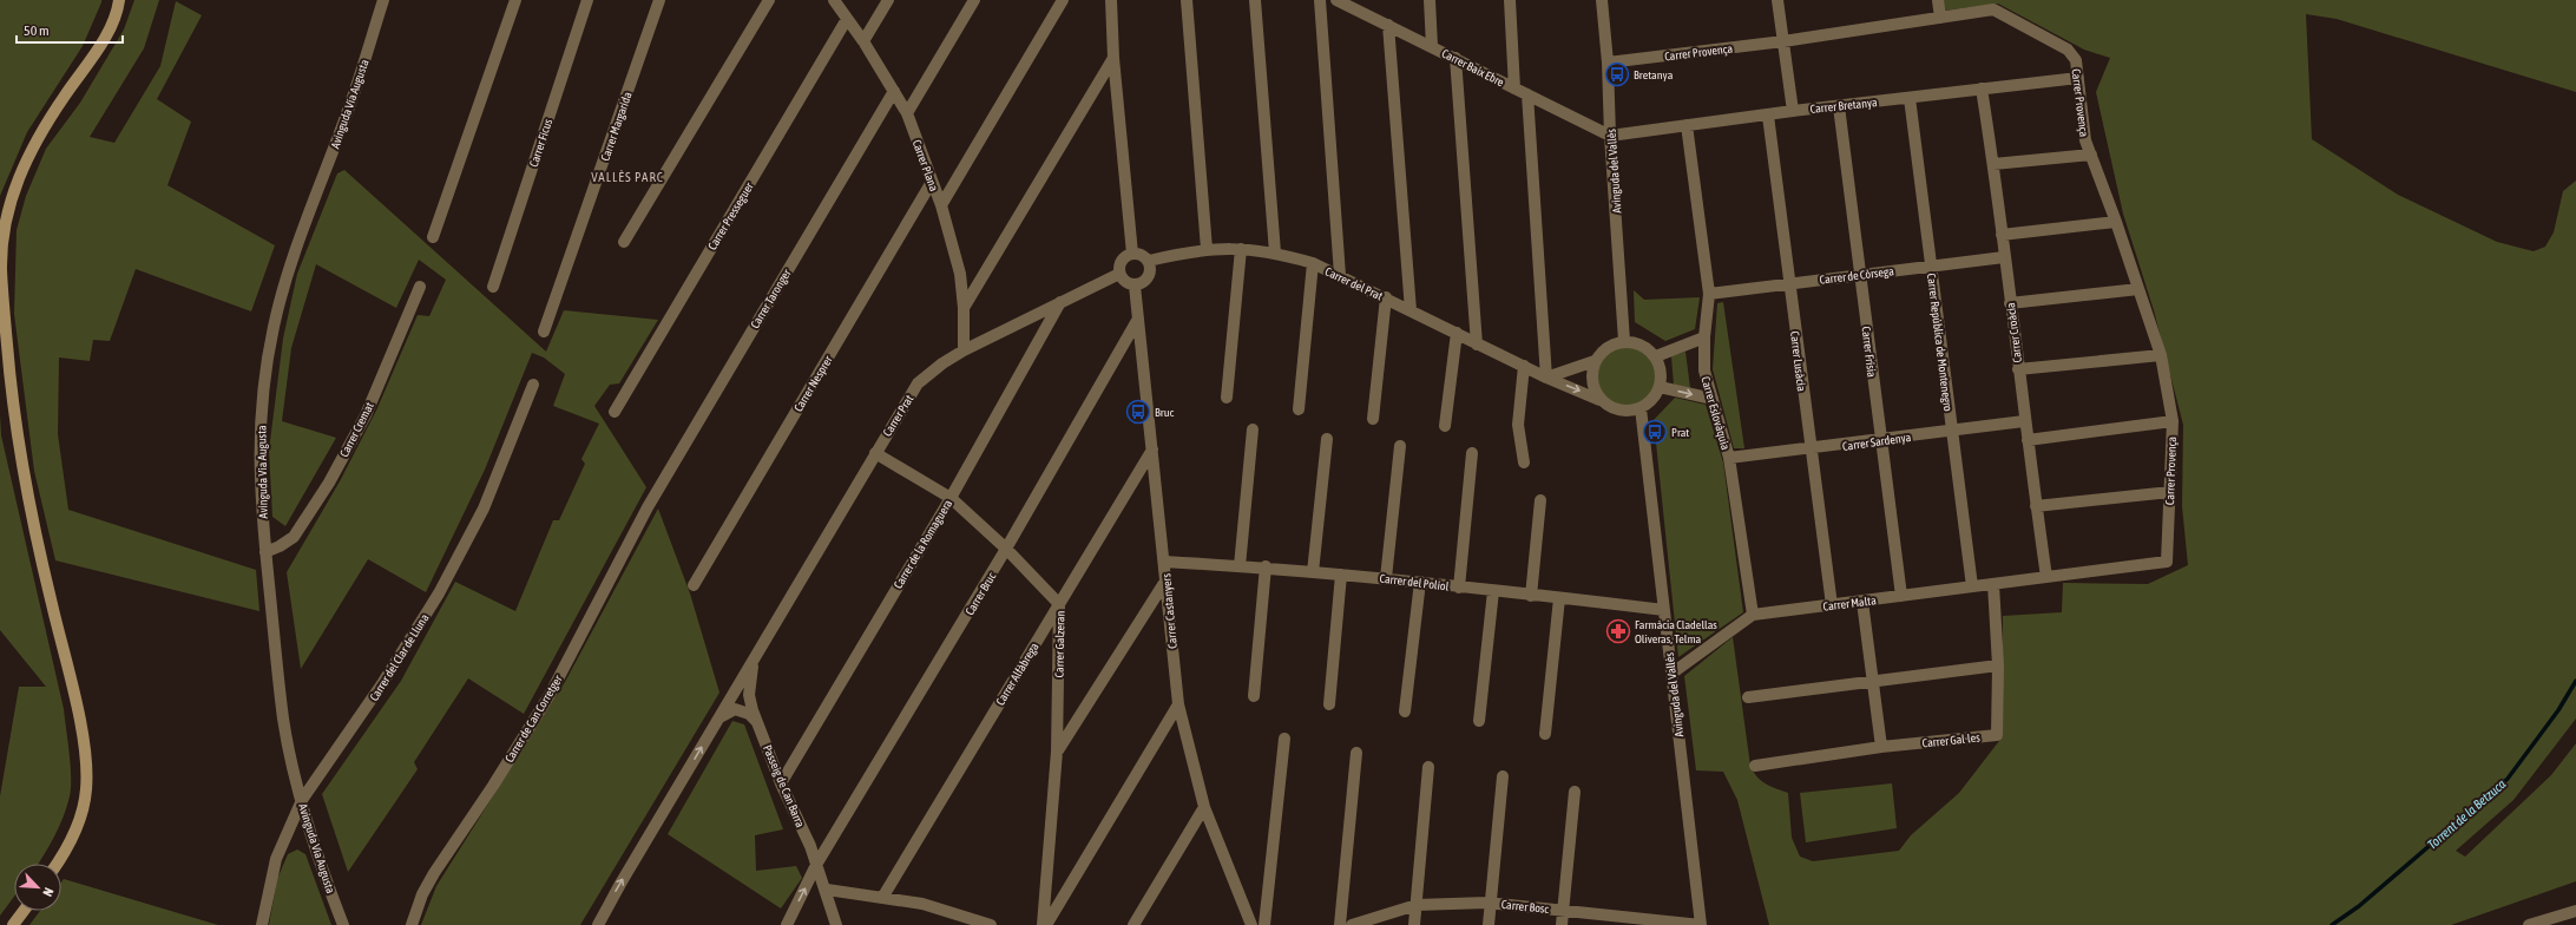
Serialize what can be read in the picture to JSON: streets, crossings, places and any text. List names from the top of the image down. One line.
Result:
{"streets":{"street":["Carrer Provença","Carrer Baix Ebre","Avinguda Via Augusta","Carrer Bretanya","Carrer Margarida","Carrer Ficus","Carrer Plana","Avinguda del Vallès","Carrer Presseguer","Carrer de Còrsega","Carrer del Prat","Carrer Taronger","Carrer Croàcia","Carrer República de Montenegro","Carrer Frísia","Carrer Lusàcia","Carrer Nesprer","Carrer Eslovàquia","Carrer Prat","Carrer Cremat","Carrer Sardenya","Carrer de la Romaguera","Carrer del Poliol","Carrer Bruc","Carrer Malta","Carrer Castanyers","Carrer Galzeran","Carrer del Clar de Lluna","Carrer Alfàbrega","Carrer de Can Corretger","Carrer Gal·les","Passeig de Can Barra","Carrer Bosc"]},"crossings":[["Carrer Provença","Carrer Bretanya"],["Carrer Provença","Avinguda del Vallès"],["Carrer Provença","Carrer Malta"],["Carrer Baix Ebre","Carrer Bretanya"],["Carrer Baix Ebre","Avinguda del Vallès"],["Avinguda Via Augusta","Carrer Cremat"],["Avinguda Via Augusta","Carrer del Clar de Lluna"],["Carrer Bretanya","Avinguda del Vallès"],["Carrer Bretanya","Carrer Croàcia"],["Carrer Bretanya","Carrer República de Montenegro"],["Carrer Bretanya","Carrer Frísia"],["Carrer Bretanya","Carrer Lusàcia"],["Carrer Bretanya","Carrer Eslovàquia"],["Carrer Plana","Carrer Presseguer"],["Carrer Plana","Carrer Taronger"],["Carrer Plana","Carrer Nesprer"],["Carrer Plana","Carrer Prat"],["Avinguda del Vallès","Carrer del Prat"],["Avinguda del Vallès","Carrer del Poliol"],["Avinguda del Vallès","Carrer Malta"],["Avinguda del Vallès","Carrer Bosc"],["Carrer de Còrsega","Carrer Croàcia"],["Carrer de Còrsega","Carrer República de Montenegro"],["Carrer de Còrsega","Carrer Frísia"],["Carrer de Còrsega","Carrer Lusàcia"],["Carrer de Còrsega","Carrer Eslovàquia"],["Carrer del Prat","Carrer Prat"],["Carrer del Prat","Carrer Castanyers"],["Carrer Taronger","Carrer de Can Corretger"],["Carrer Croàcia","Carrer Sardenya"],["Carrer Croàcia","Carrer Malta"],["Carrer República de Montenegro","Carrer Sardenya"],["Carrer República de Montenegro","Carrer Malta"],["Carrer Frísia","Carrer Sardenya"],["Carrer Frísia","Carrer Malta"],["Carrer Lusàcia","Carrer Sardenya"],["Carrer Lusàcia","Carrer Malta"],["Carrer Eslovàquia","Carrer Sardenya"],["Carrer Eslovàquia","Carrer Malta"],["Carrer Prat","Carrer de la Romaguera"],["Carrer Prat","Carrer Castanyers"],["Carrer Prat","Carrer Galzeran"],["Carrer Prat","Passeig de Can Barra"],["Carrer de la Romaguera","Carrer Galzeran"],["Carrer de la Romaguera","Passeig de Can Barra"],["Carrer del Poliol","Carrer Castanyers"],["Carrer Bruc","Carrer Castanyers"],["Carrer Bruc","Carrer Galzeran"],["Carrer Bruc","Passeig de Can Barra"],["Carrer Malta","Carrer Gal·les"],["Carrer Castanyers","Carrer Alfàbrega"],["Carrer Galzeran","Carrer Alfàbrega"]],"districts":["VALLÈS PARC"],"water":["Torrent de la Betzuca"],"places":{"bus stop":["Bretanya","Bruc","Prat"],"pharmacy":["Farmàcia Cladellas Oliveras, Telma"]},"scale_bar":"50 m","north":"bottom right"}
